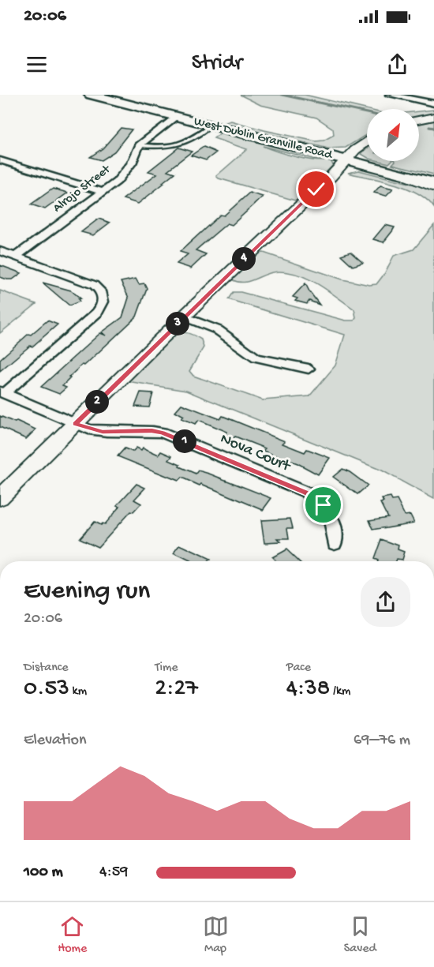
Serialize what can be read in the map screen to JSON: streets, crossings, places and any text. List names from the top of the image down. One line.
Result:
{"streets":{"main road":["West Dublin Granville Road"],"street":["Alrojo Street","Nova Court"]},"crossings":[["West Dublin Granville Road","Alrojo Street"]],"north":"top right","page":{"status":"20:06","header":"Stridr","pins":["4","3","2","1"],"heading":["Evening run","20:06"],"stats":[["Distance","0.53 km"],["Time","2:27"],["Pace","4:38 /km"]],"chart":["Elevation","69–76 m"],"list":[{"name":"100 m","note":"4:59"}],"tabs":["Home","Map","Saved"]}}
